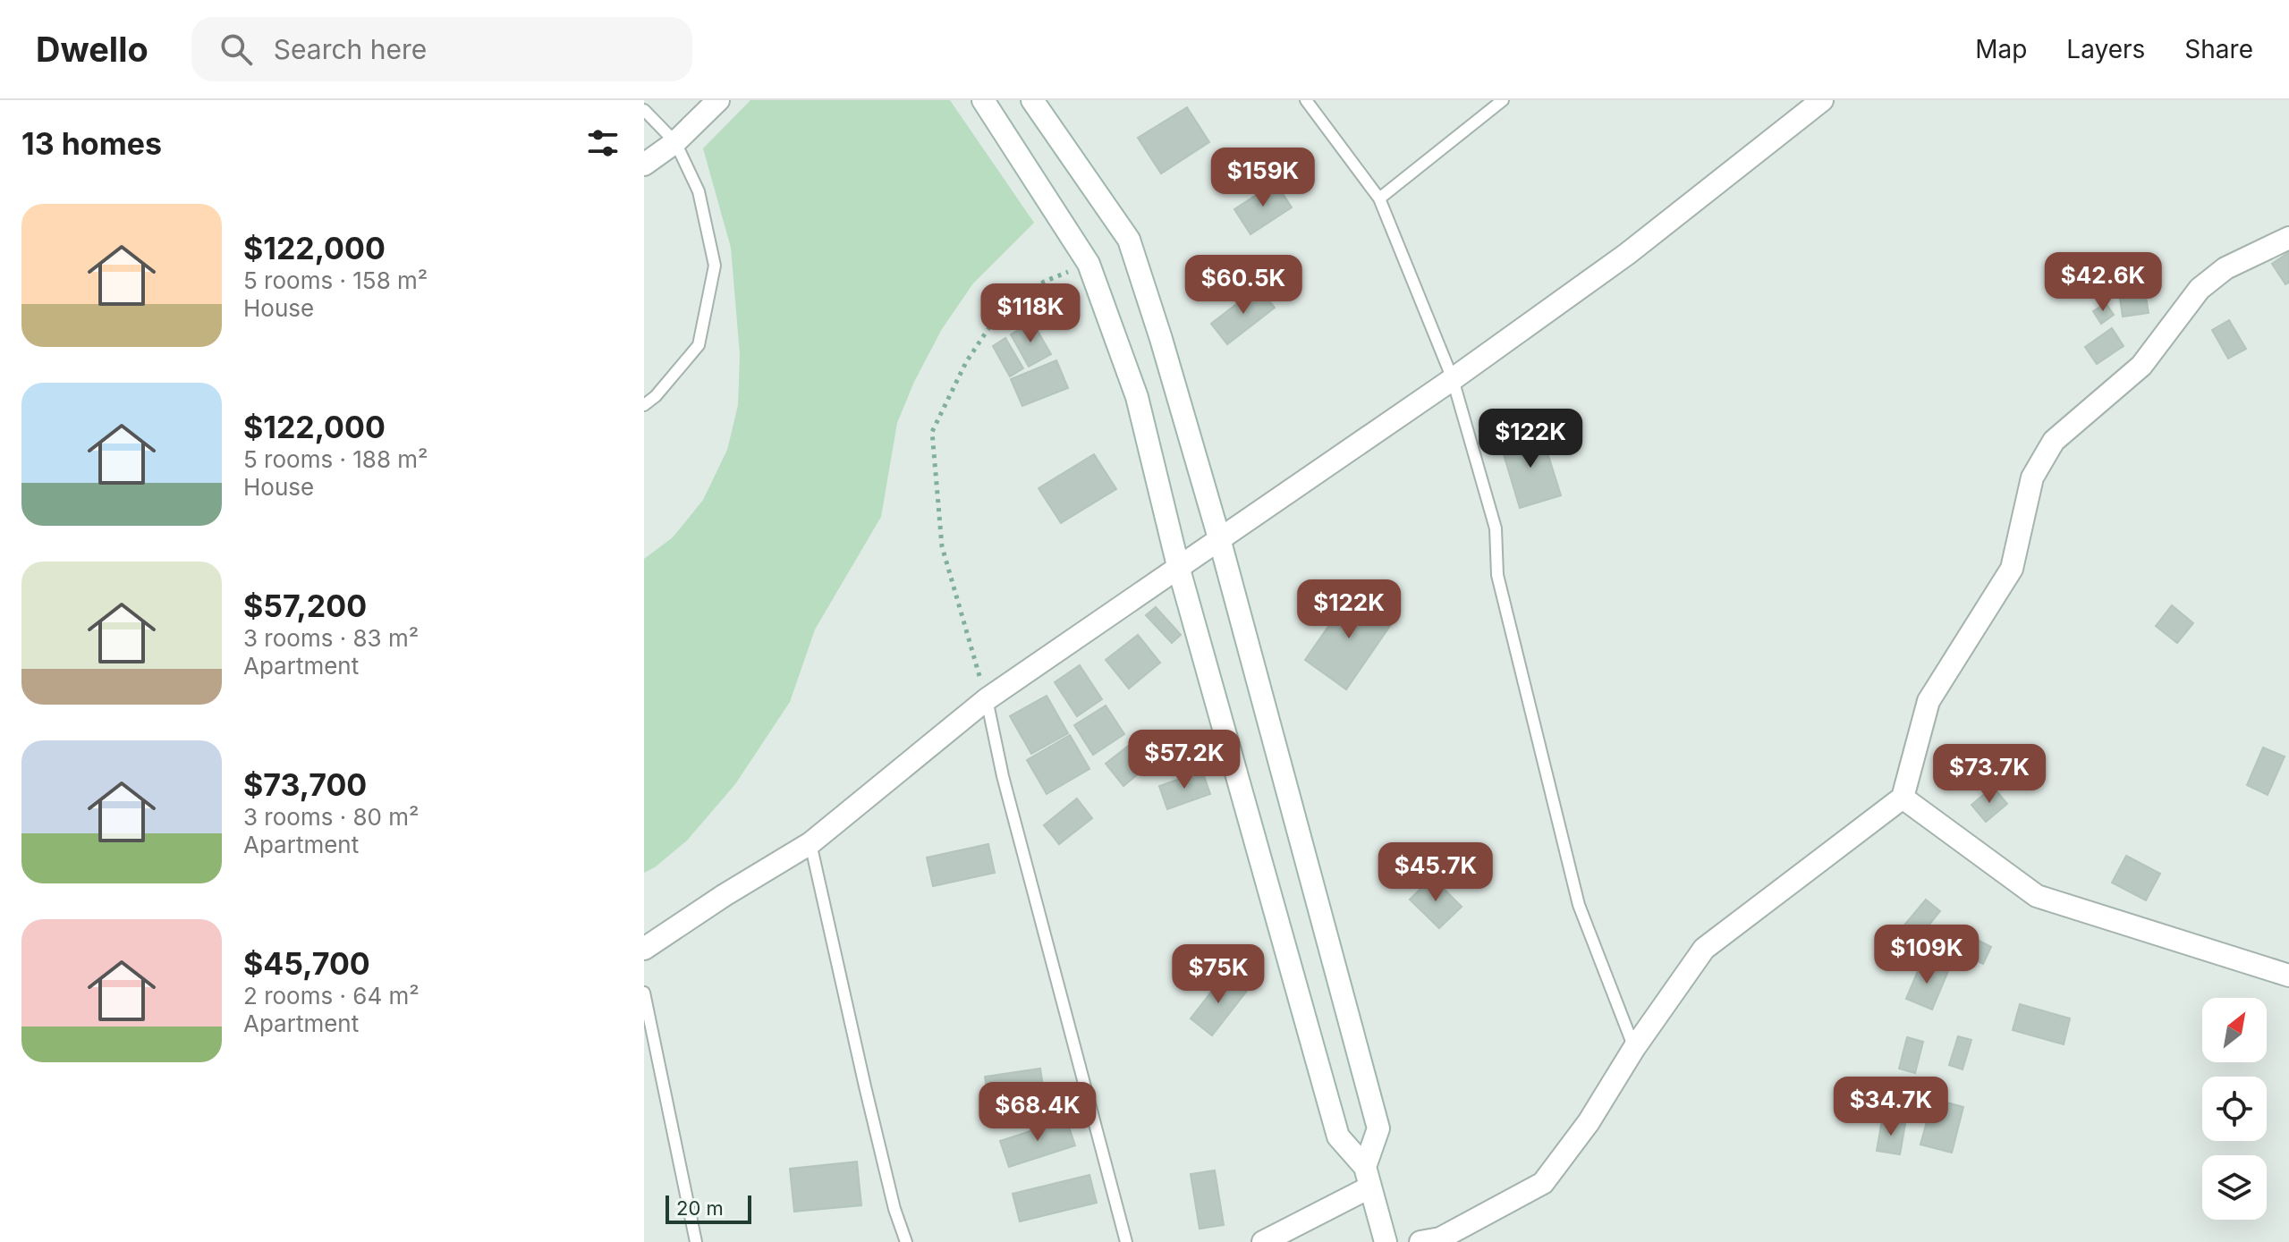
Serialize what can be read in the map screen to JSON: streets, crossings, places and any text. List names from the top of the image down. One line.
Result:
{"scale_bar":"20 m","north":"top right","page":{"header":"Dwello","search":"Search here","nav":["Map","Layers","Share"],"heading":"13 homes","price":["$159K","$42.6K","$60.5K","$118K","$122K","$122K","$57.2K","$73.7K","$45.7K","$109K","$75K","$34.7K","$68.4K"],"list":[{"name":"$122,000","note":"5 rooms · 158 m² · House"},{"name":"$122,000","note":"5 rooms · 188 m² · House"},{"name":"$57,200","note":"3 rooms · 83 m² · Apartment"},{"name":"$73,700","note":"3 rooms · 80 m² · Apartment"},{"name":"$45,700","note":"2 rooms · 64 m² · Apartment"}],"scale":"20 m"}}
